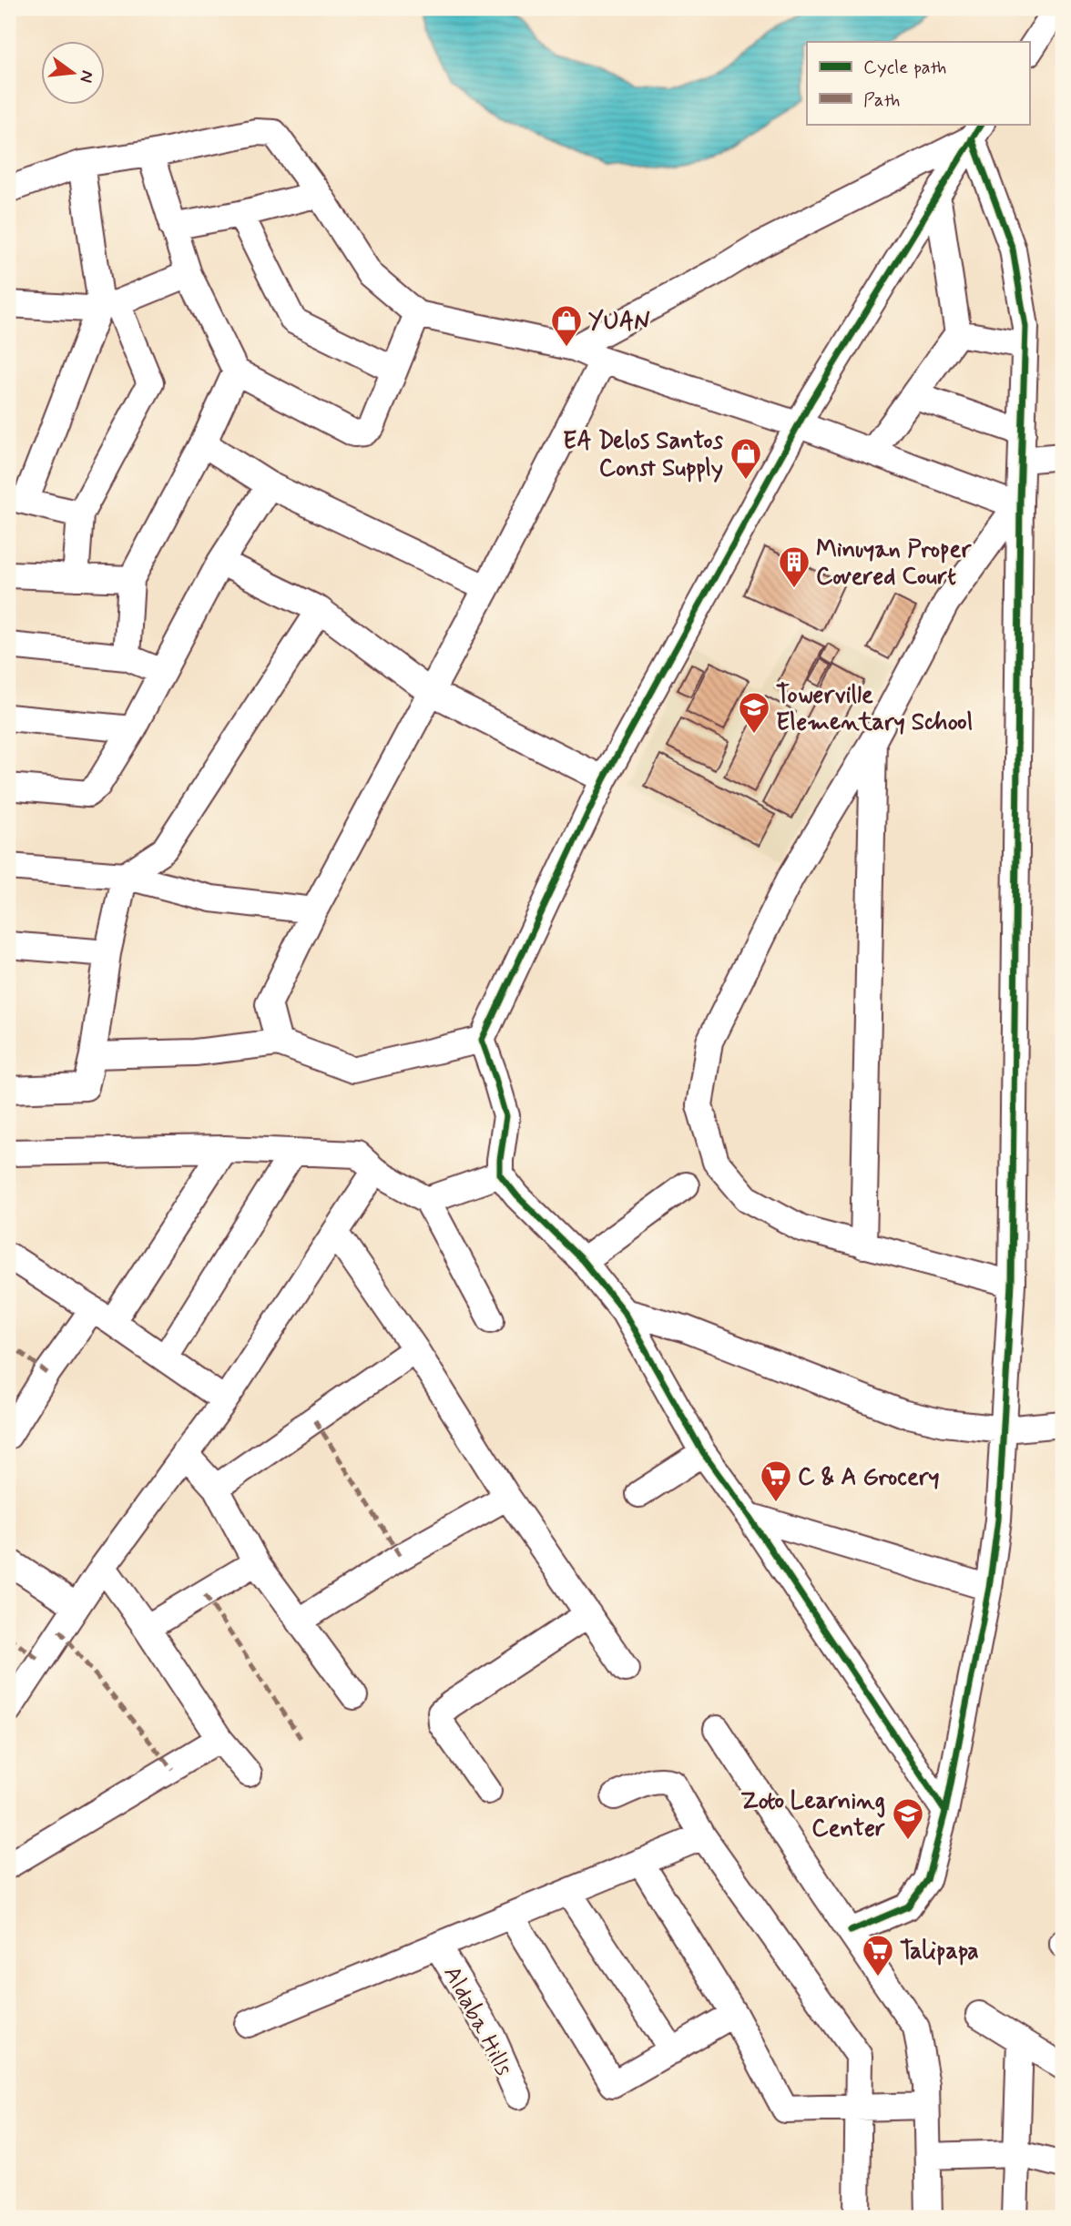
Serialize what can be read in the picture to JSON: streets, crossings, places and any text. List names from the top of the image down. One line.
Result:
{"streets":{"street":["Aldaba Hills"]},"places":{"shop":["YUAN","EA Delos Santos Const Supply"],"building":["Minuyan Proper Covered Court"],"school or university":["Towerville Elementary School","Zoto Learning Center"],"supermarket":["C & A Grocery","Talipapa"]},"legend":["Cycle path","Path"],"north":"right"}
